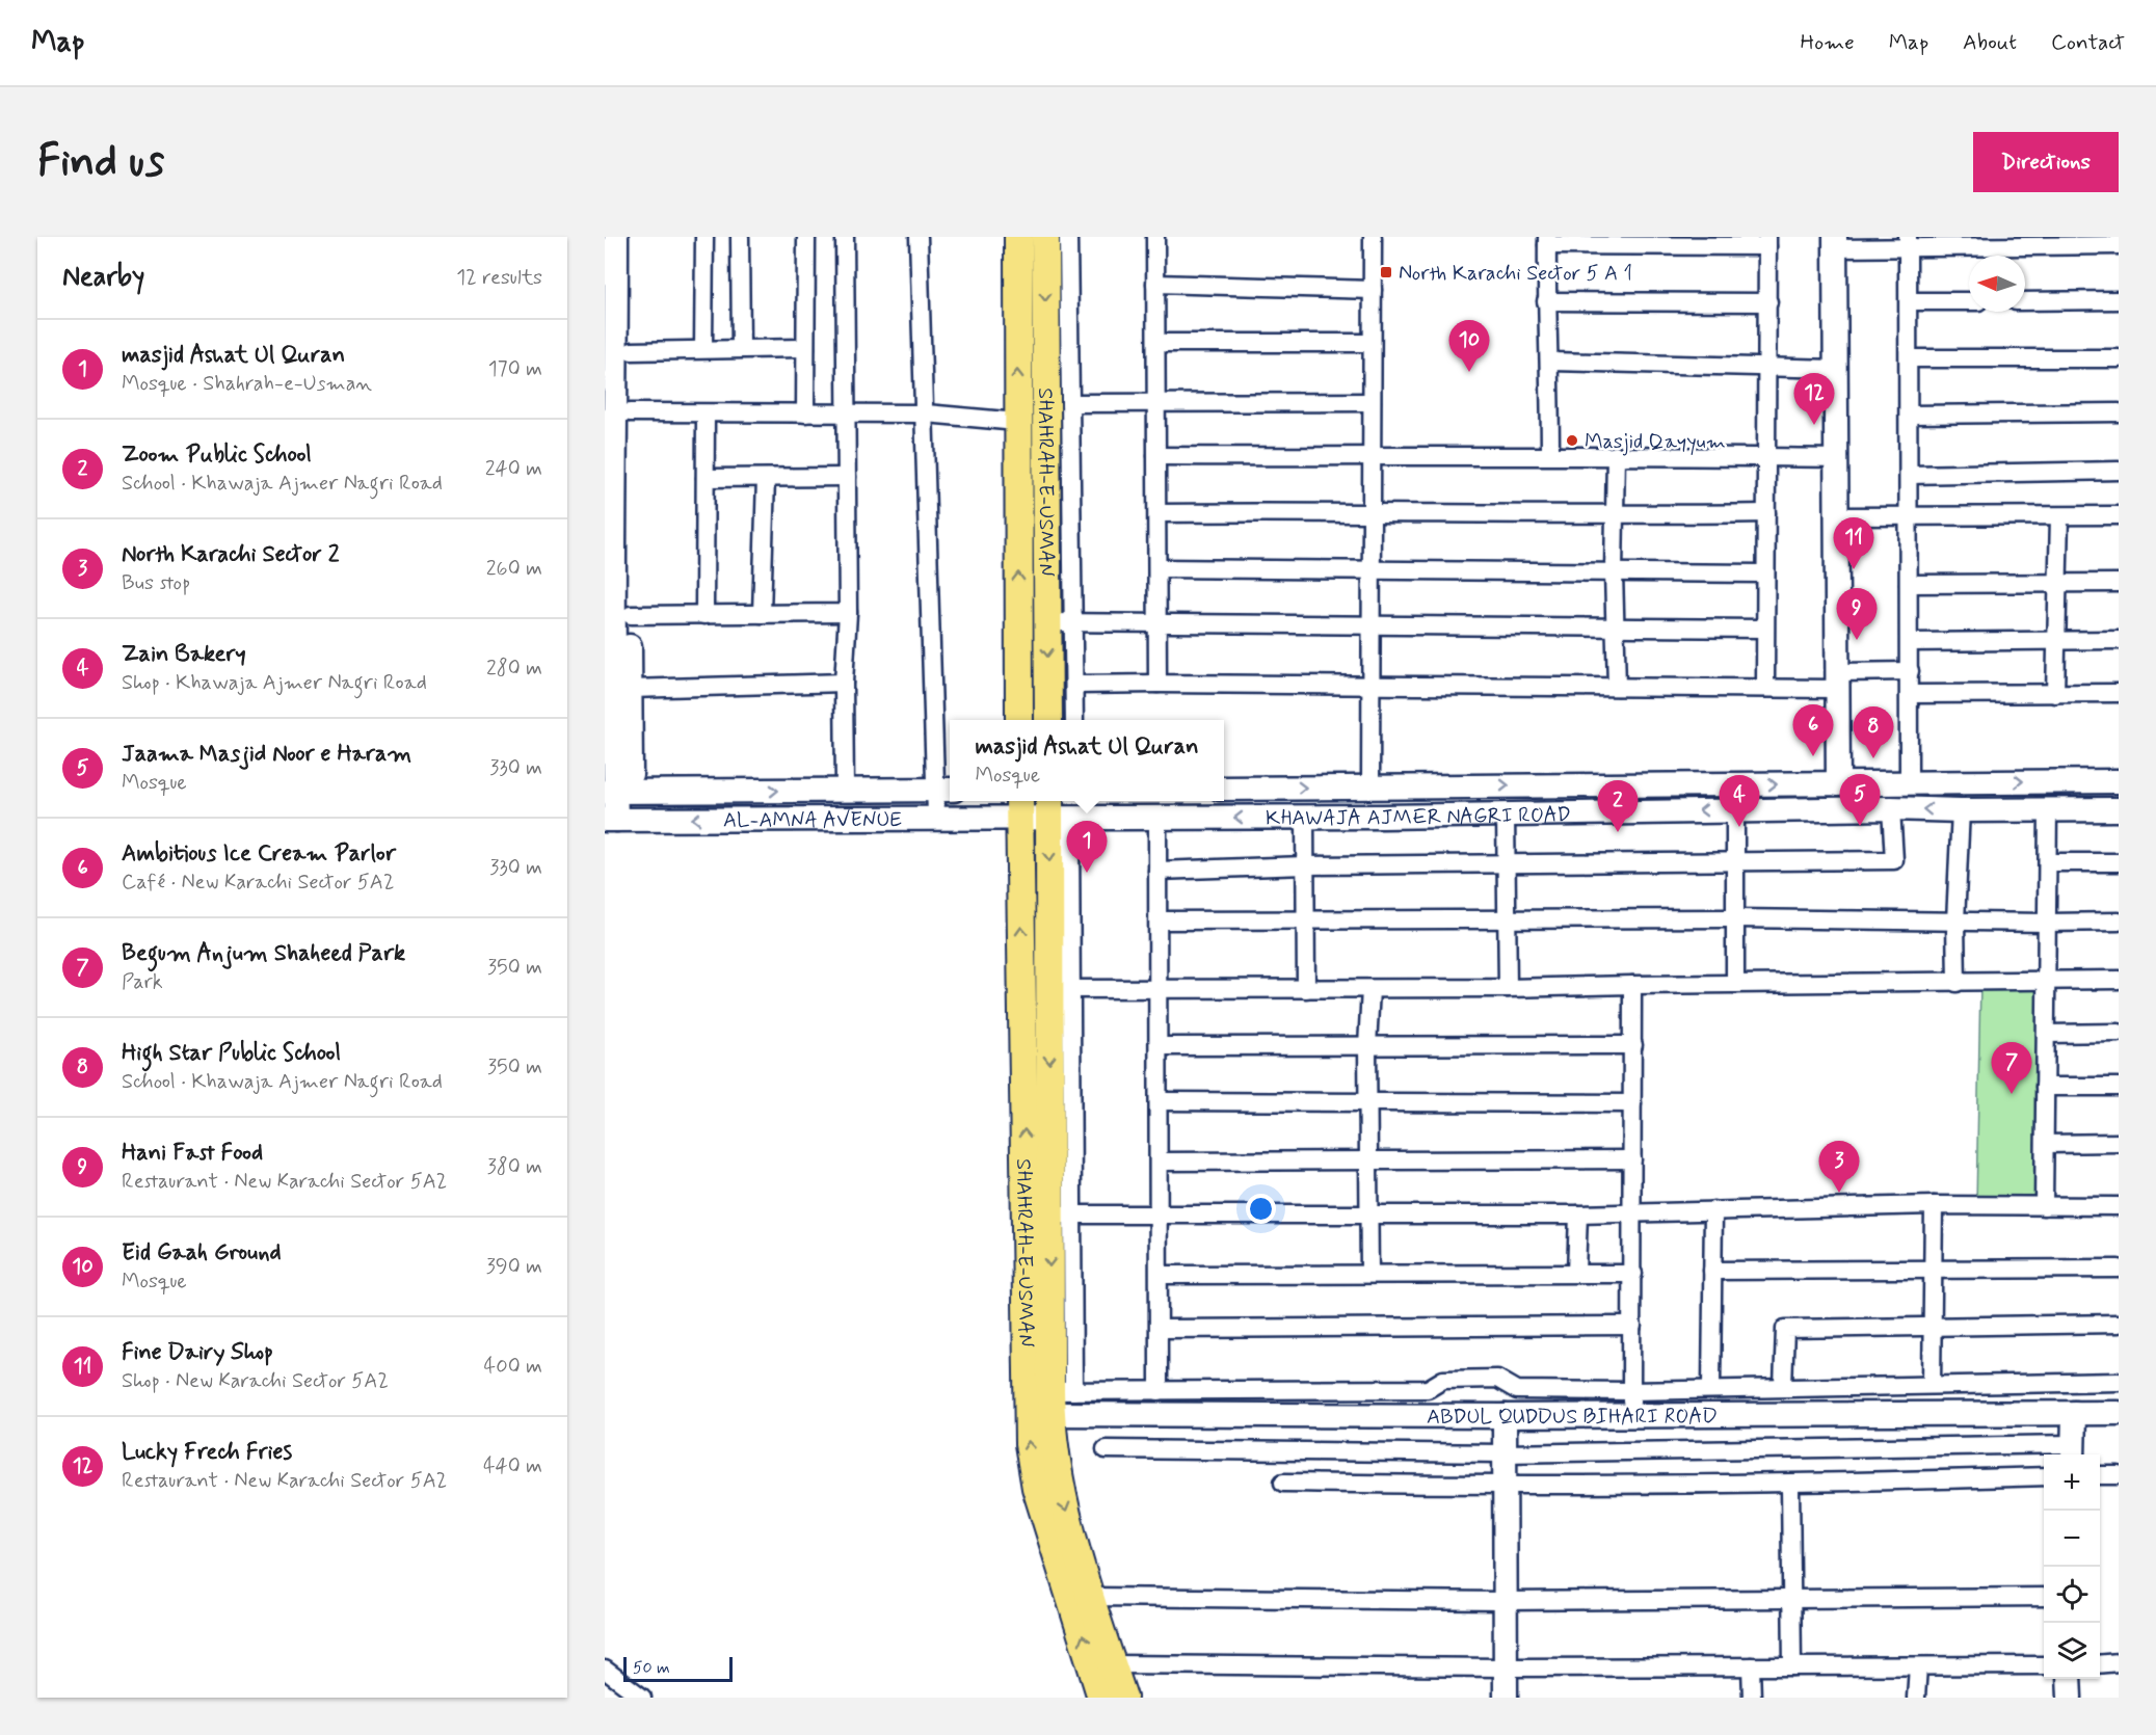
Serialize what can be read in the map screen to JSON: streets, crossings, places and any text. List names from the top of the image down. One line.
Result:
{"streets":{"main road":["SHAHRAH-E-USMAN","KHAWAJA AJMER NAGRI ROAD","AL-AMNA AVENUE","ABDUL QUDDUS BIHARI ROAD"]},"crossings":[["SHAHRAH-E-USMAN","KHAWAJA AJMER NAGRI ROAD"],["SHAHRAH-E-USMAN","AL-AMNA AVENUE"],["SHAHRAH-E-USMAN","ABDUL QUDDUS BIHARI ROAD"],["KHAWAJA AJMER NAGRI ROAD","AL-AMNA AVENUE"]],"places":{"transit":["North Karachi Sector 5 A 1"],"other":["Masjid Qayyum"]},"scale_bar":"50 m","north":"left","page":{"header":"Map","nav":["Home","Map","About","Contact"],"buttons":"Directions","title":"Find us","heading":["Nearby","12 results"],"list":[{"mark":"1","name":"masjid Ashat Ul Quran","note":"Mosque · Shahrah-e-Usman","value":"170 m"},{"mark":"2","name":"Zoom Public School","note":"School · Khawaja Ajmer Nagri Road","value":"240 m"},{"mark":"3","name":"North Karachi Sector 2","note":"Bus stop","value":"260 m"},{"mark":"4","name":"Zain Bakery","note":"Shop · Khawaja Ajmer Nagri Road","value":"280 m"},{"mark":"5","name":"Jaama Masjid Noor e Haram","note":"Mosque","value":"330 m"},{"mark":"6","name":"Ambitious Ice Cream Parlor","note":"Café · New Karachi Sector 5A2","value":"330 m"},{"mark":"7","name":"Begum Anjum Shaheed Park","note":"Park","value":"350 m"},{"mark":"8","name":"High Star Public School","note":"School · Khawaja Ajmer Nagri Road","value":"350 m"},{"mark":"9","name":"Hani Fast Food","note":"Restaurant · New Karachi Sector 5A2","value":"380 m"},{"mark":"10","name":"Eid Gaah Ground","note":"Mosque","value":"390 m"},{"mark":"11","name":"Fine Dairy Shop","note":"Shop · New Karachi Sector 5A2","value":"400 m"},{"mark":"12","name":"Lucky Frech Fries","note":"Restaurant · New Karachi Sector 5A2","value":"440 m"}],"pins":["10","12","11","9","6","8","5","4","2","1","7","3"],"popup":["masjid Ashat Ul Quran","Mosque"],"map_buttons":["+","−"],"scale":"50 m"}}
